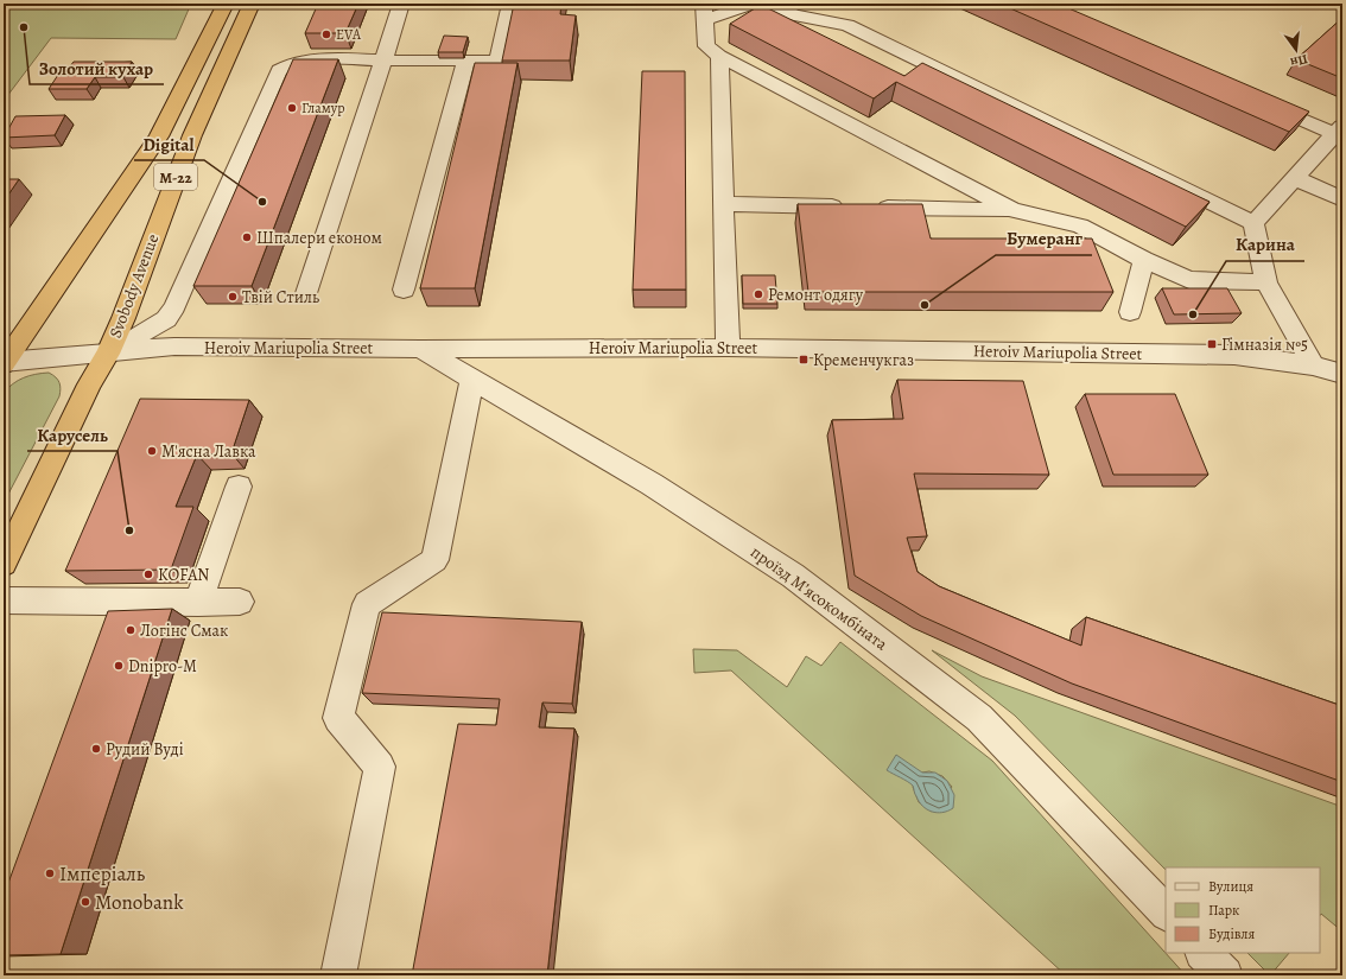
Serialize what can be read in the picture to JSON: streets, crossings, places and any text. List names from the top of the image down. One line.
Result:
{"streets":{"highway":["М-22","Svobody Avenue"],"street":["Heroiv Mariupolia Street","проїзд Мʼясокомбіната"]},"crossings":[["М-22","Heroiv Mariupolia Street"],["Svobody Avenue","Heroiv Mariupolia Street"],["Heroiv Mariupolia Street","проїзд Мʼясокомбіната"]],"places":{"other":["Золотий кухар","EVA","Гламур","Digital","Шпалери економ","Ремонт одягу","Твій Стиль","Бумеранг","Карина","М'ясна Лавка","Карусель","KOFAN","Логінс Смак","Dnipro-M","Рудий Вуді","Імперіаль","Monobank"],"transit":["Гімназія №5","Кременчукгаз"]},"legend":["Вулиця","Парк","Будівля"],"north":"bottom"}
